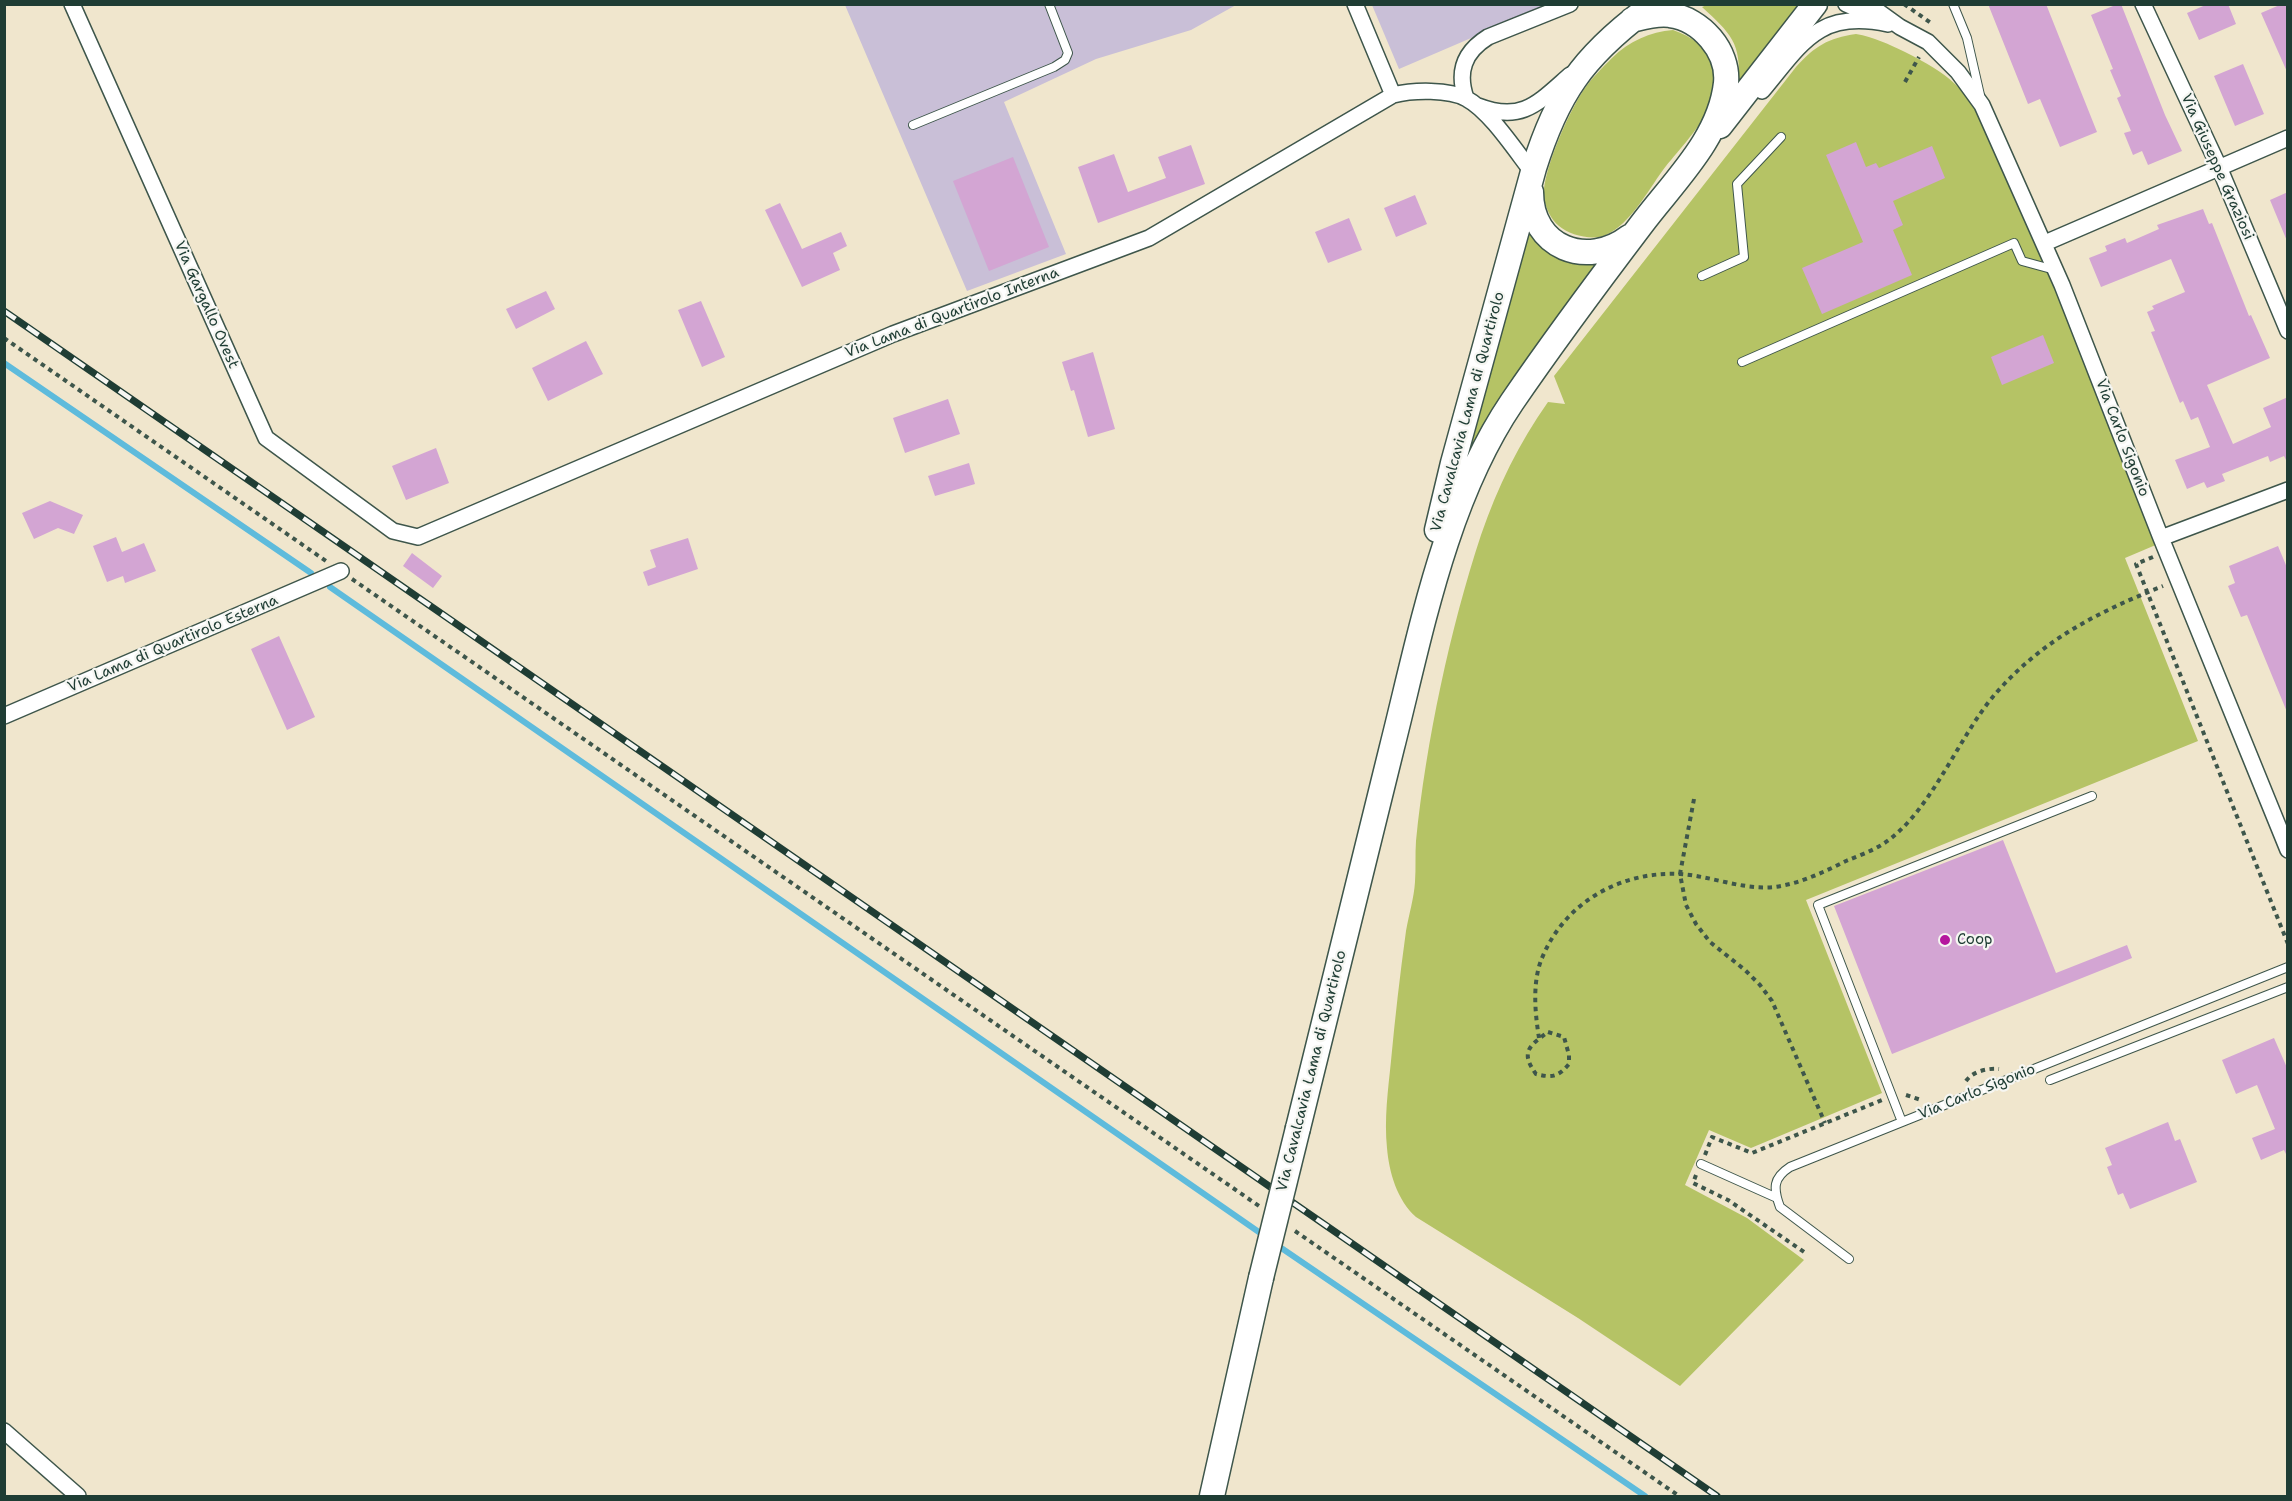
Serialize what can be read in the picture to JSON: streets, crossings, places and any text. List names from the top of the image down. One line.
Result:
{"streets":{"main road":["Via Cavalcavia Lama di Quartirolo"],"street":["Via Giuseppe Graziosi","Via Gargallo Ovest","Via Lama di Quartirolo Interna","Via Carlo Sigonio","Via Lama di Quartirolo Esterna"]},"crossings":[["Via Gargallo Ovest","Via Lama di Quartirolo Interna"],["Via Lama di Quartirolo Interna","Via Cavalcavia Lama di Quartirolo"]],"places":["Coop"]}
